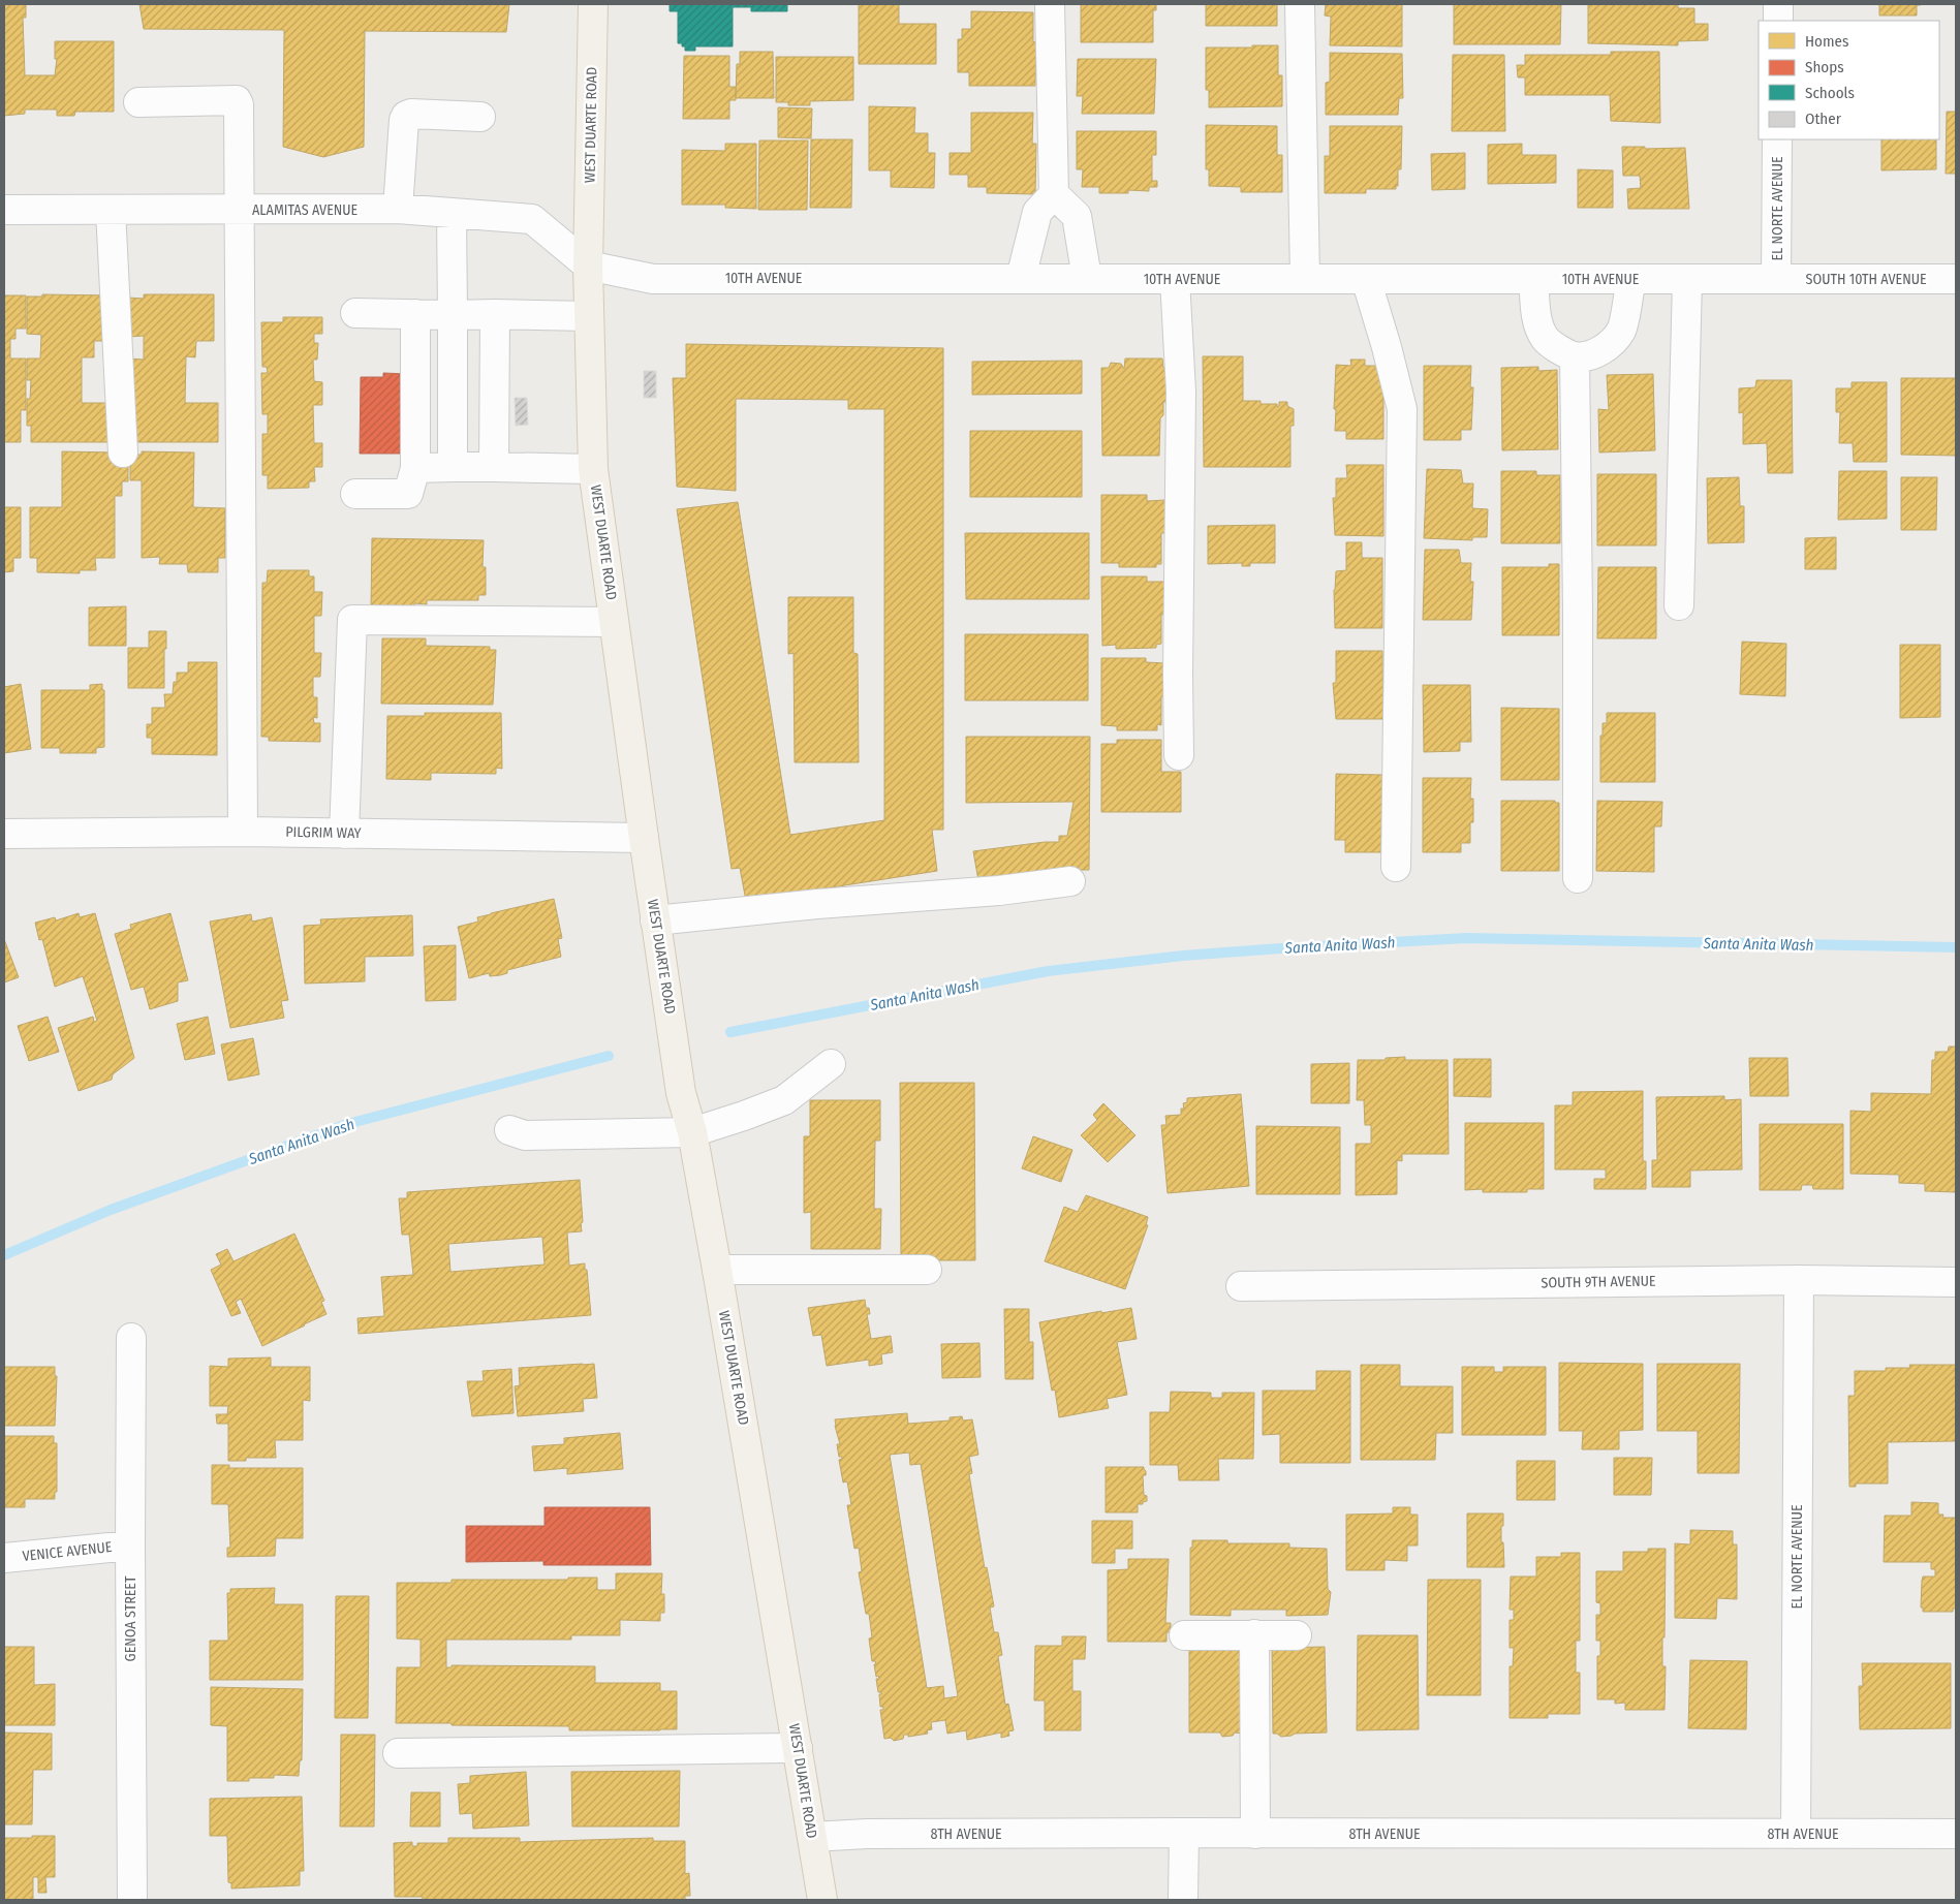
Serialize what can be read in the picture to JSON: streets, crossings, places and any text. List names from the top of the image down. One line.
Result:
{"streets":{"main road":["WEST DUARTE ROAD"],"street":["EL NORTE AVENUE","ALAMITAS AVENUE","10TH AVENUE","SOUTH 10TH AVENUE","PILGRIM WAY","SOUTH 9TH AVENUE","VENICE AVENUE","GENOA STREET","8TH AVENUE"]},"crossings":[["WEST DUARTE ROAD","ALAMITAS AVENUE"],["WEST DUARTE ROAD","10TH AVENUE"],["WEST DUARTE ROAD","PILGRIM WAY"],["WEST DUARTE ROAD","8TH AVENUE"],["EL NORTE AVENUE","10TH AVENUE"],["EL NORTE AVENUE","SOUTH 10TH AVENUE"],["EL NORTE AVENUE","SOUTH 9TH AVENUE"],["EL NORTE AVENUE","8TH AVENUE"],["ALAMITAS AVENUE","10TH AVENUE"],["10TH AVENUE","SOUTH 10TH AVENUE"],["VENICE AVENUE","GENOA STREET"]],"water":["Santa Anita Wash"],"legend":["Homes","Shops","Schools","Other"]}
